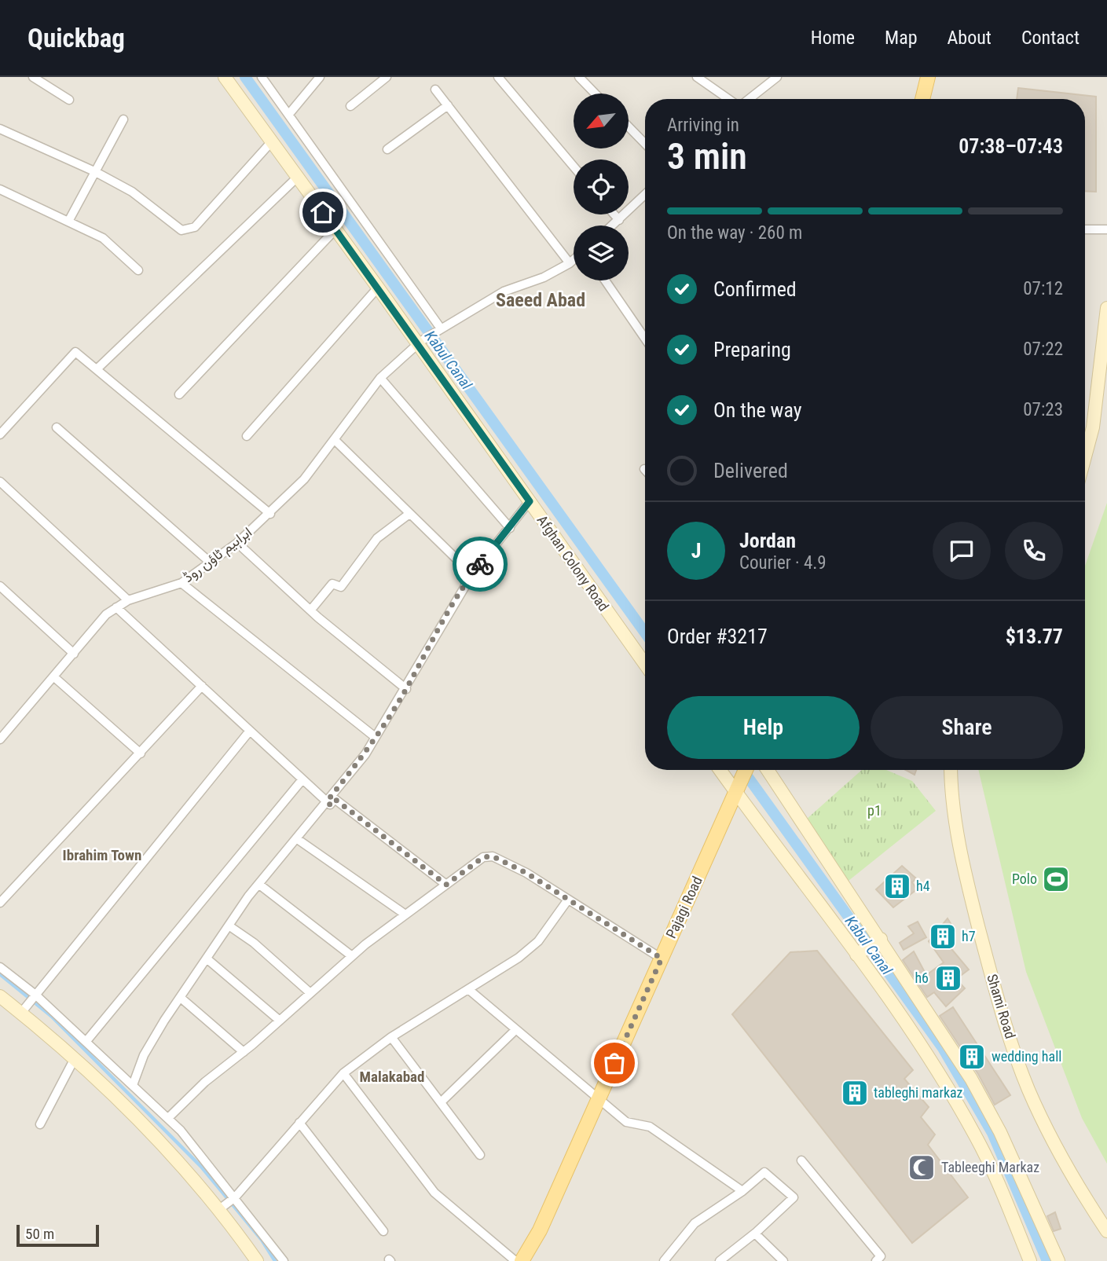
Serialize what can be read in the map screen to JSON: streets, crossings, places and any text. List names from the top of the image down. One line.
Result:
{"streets":{"main road":["Afghan Colony Road","Pajagi Road","Shami Road"],"street":["ابراہیم ٹاؤن روڈ"]},"crossings":[["ابراہیم ٹاؤن روڈ","Afghan Colony Road"]],"districts":["Saeed Abad","Ibrahim Town","Malakabad"],"water":["Kabul Canal"],"parks":["p1"],"places":{"sports":["Polo"],"building":["h4","h7","h6","wedding hall","tableghi markaz"],"mosque":["Tableeghi Markaz"]},"scale_bar":"50 m","north":"bottom left","page":{"header":"Quickbag","nav":["Home","Map","About","Contact"],"heading":["3 min","Arriving in","07:38–07:43"],"panel":["Jordan","Courier · 4.9","Order #3217","$13.77"],"bar":"On the way · 260 m","list":[["Confirmed","07:12"],["Preparing","07:22"],["On the way","07:23"],"Delivered"],"round":"J","buttons":["Help","Share"],"scale":"50 m"}}
